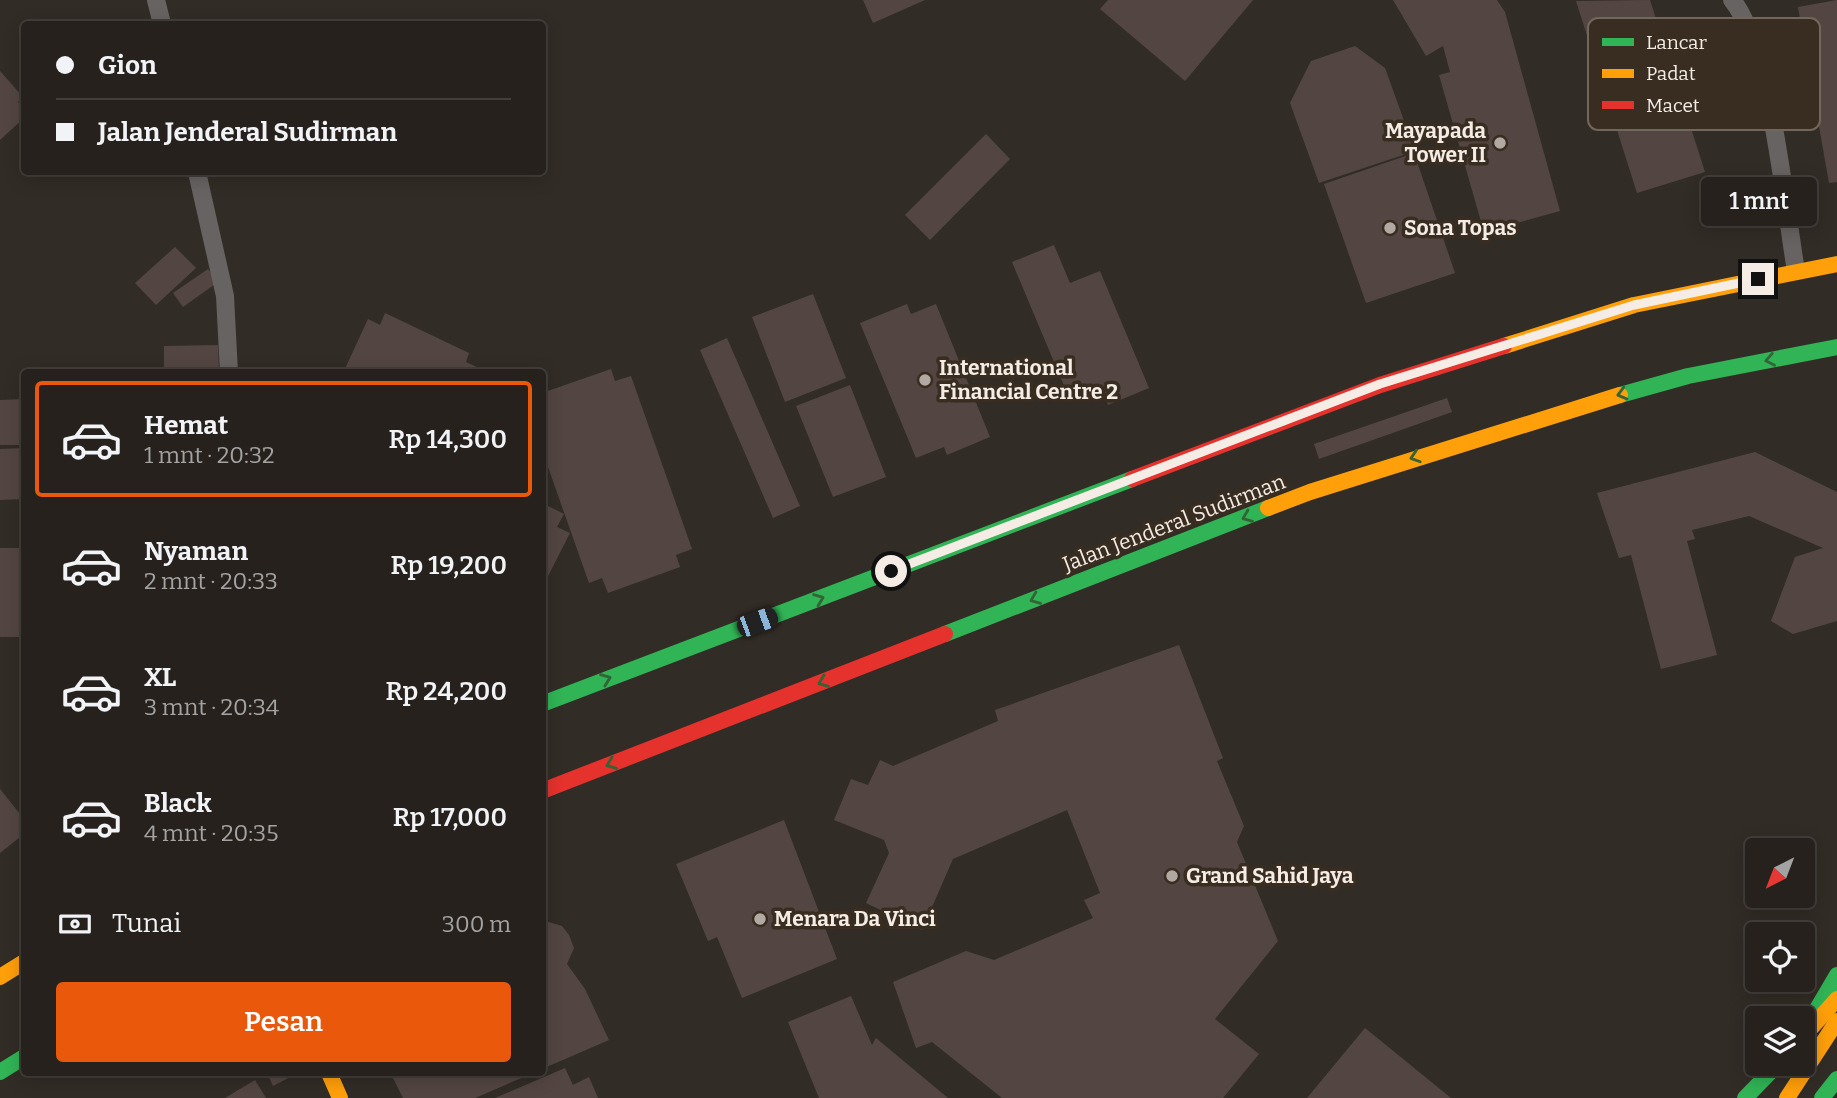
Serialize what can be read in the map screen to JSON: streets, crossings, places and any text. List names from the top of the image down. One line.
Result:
{"streets":{"main road":["Jalan Jenderal Sudirman"]},"places":["Mayapada Tower II","Sona Topas","International Financial Centre 2","Grand Sahid Jaya","Menara Da Vinci"],"legend":["Lancar","Padat","Macet"],"north":"bottom left","page":{"banner":["Gion","Jalan Jenderal Sudirman"],"bubble":"1 mnt","list":[{"name":"Hemat","note":"1 mnt · 20:32","value":"Rp 14,300"},{"name":"Nyaman","note":"2 mnt · 20:33","value":"Rp 19,200"},{"name":"XL","note":"3 mnt · 20:34","value":"Rp 24,200"},{"name":"Black","note":"4 mnt · 20:35","value":"Rp 17,000"}],"pay":["Tunai","300 m"],"buttons":"Pesan"}}
